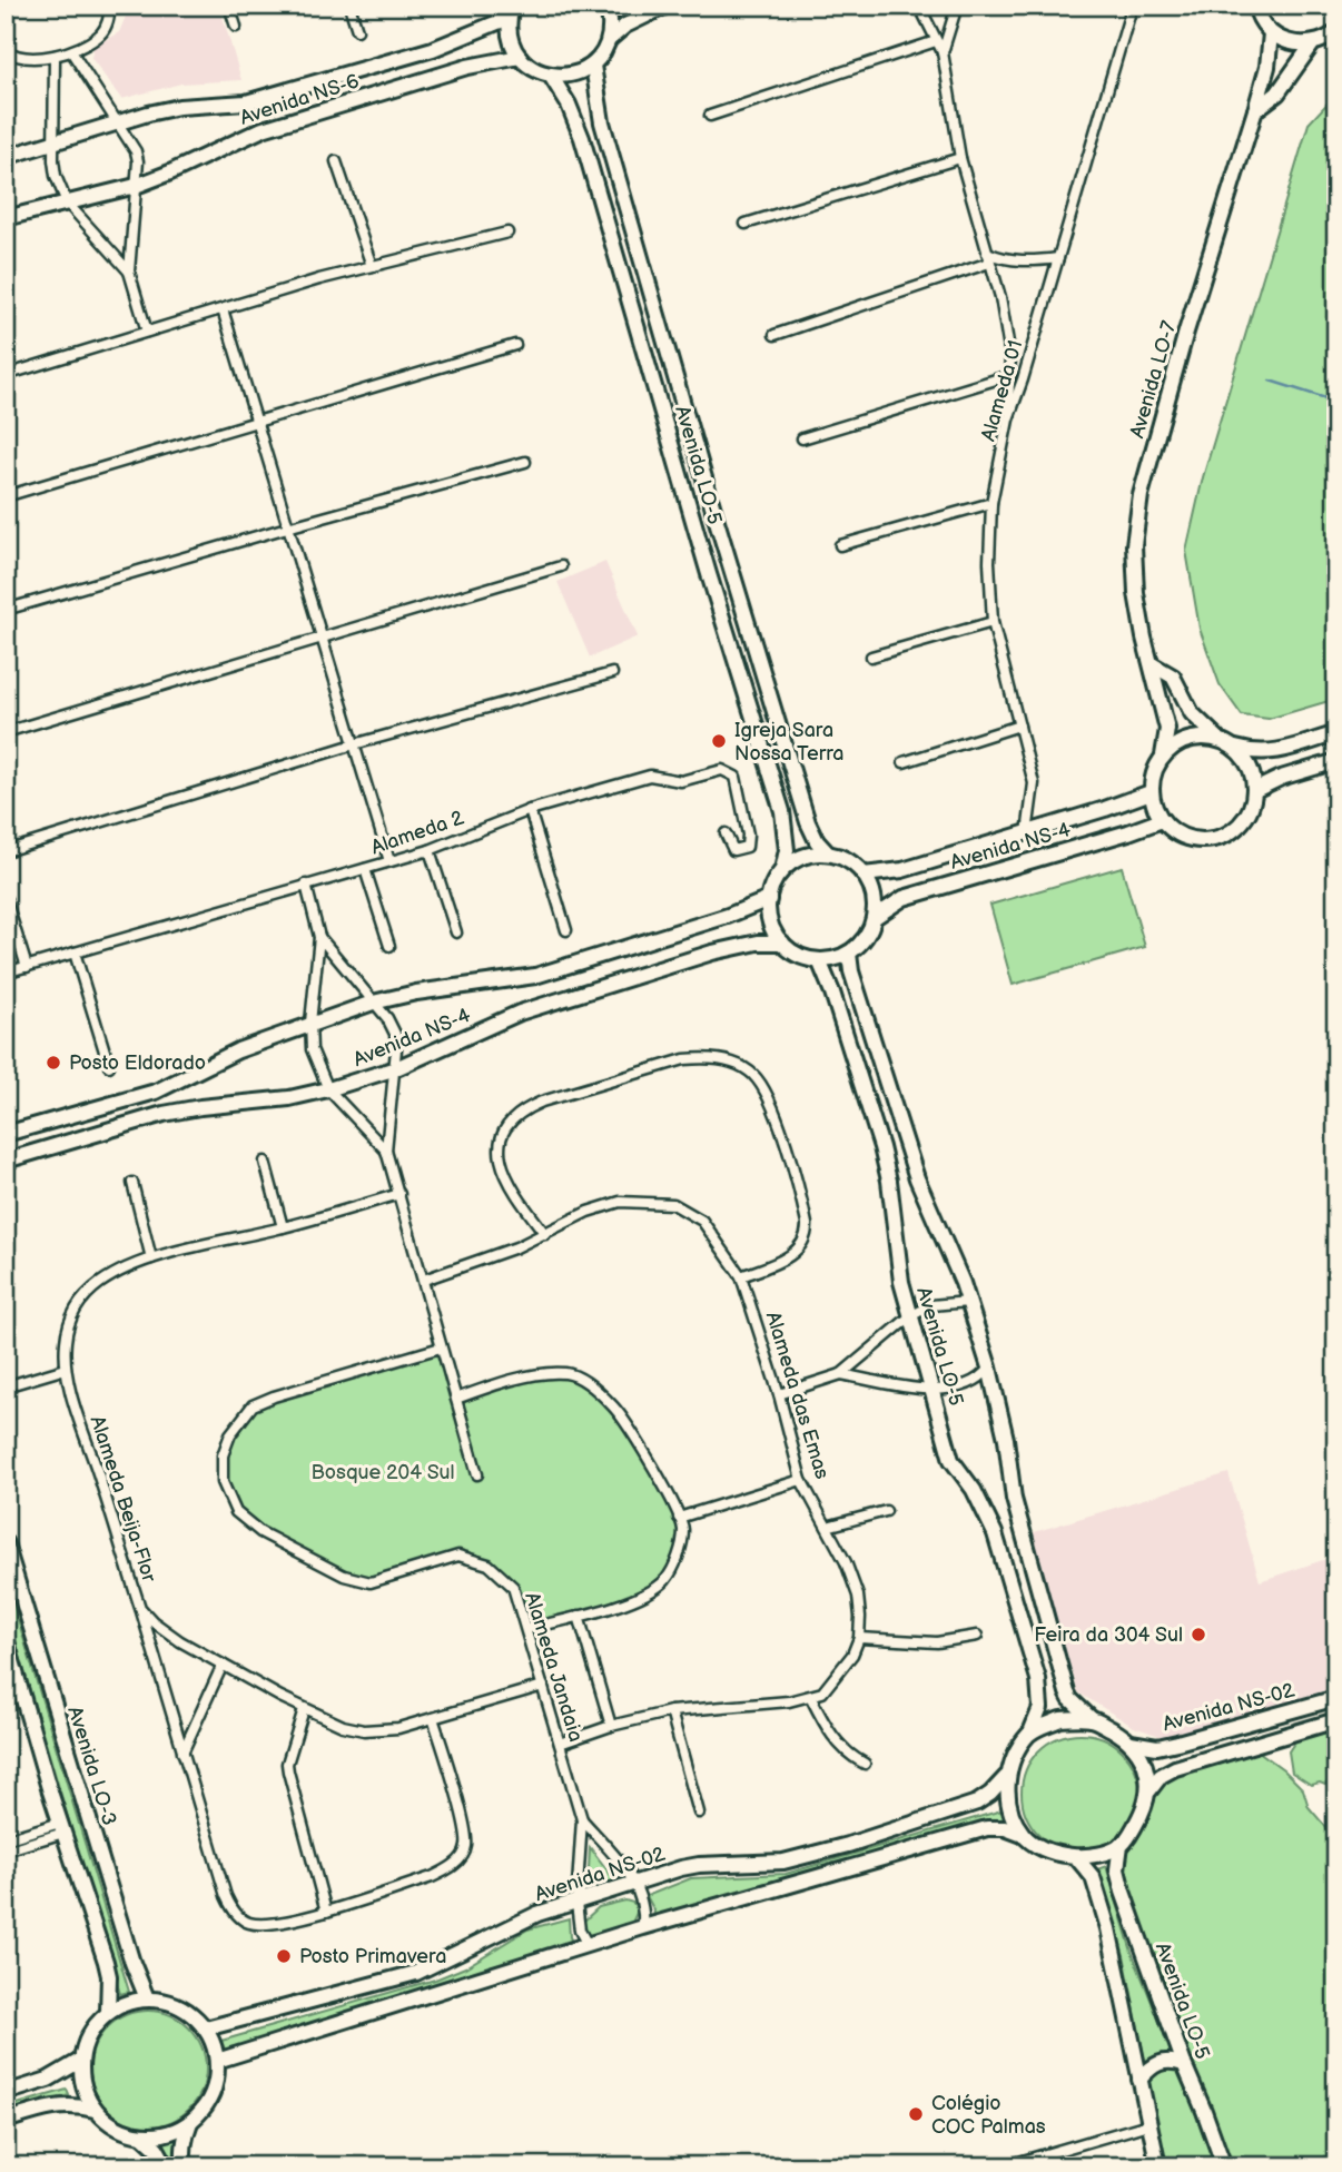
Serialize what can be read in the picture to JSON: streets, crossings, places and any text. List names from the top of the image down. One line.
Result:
{"streets":{"street":["Avenida NS-6","Avenida LO-7","Alameda 01","Avenida LO-5","Alameda 2","Avenida NS-4","Alameda das Emas","Alameda Beija-Flor","Alameda Jandaia","Avenida NS-02","Avenida LO-3"]},"crossings":[["Avenida LO-7","Avenida NS-4"],["Alameda 01","Avenida NS-4"],["Avenida LO-5","Avenida NS-4"],["Avenida LO-5","Avenida NS-02"],["Alameda Beija-Flor","Alameda Jandaia"],["Alameda Jandaia","Avenida NS-02"],["Avenida NS-02","Avenida LO-3"]],"parks":["Bosque 204 Sul"],"places":["Igreja Sara Nossa Terra","Posto Eldorado","Feira da 304 Sul","Posto Primavera","Colégio COC Palmas"]}
